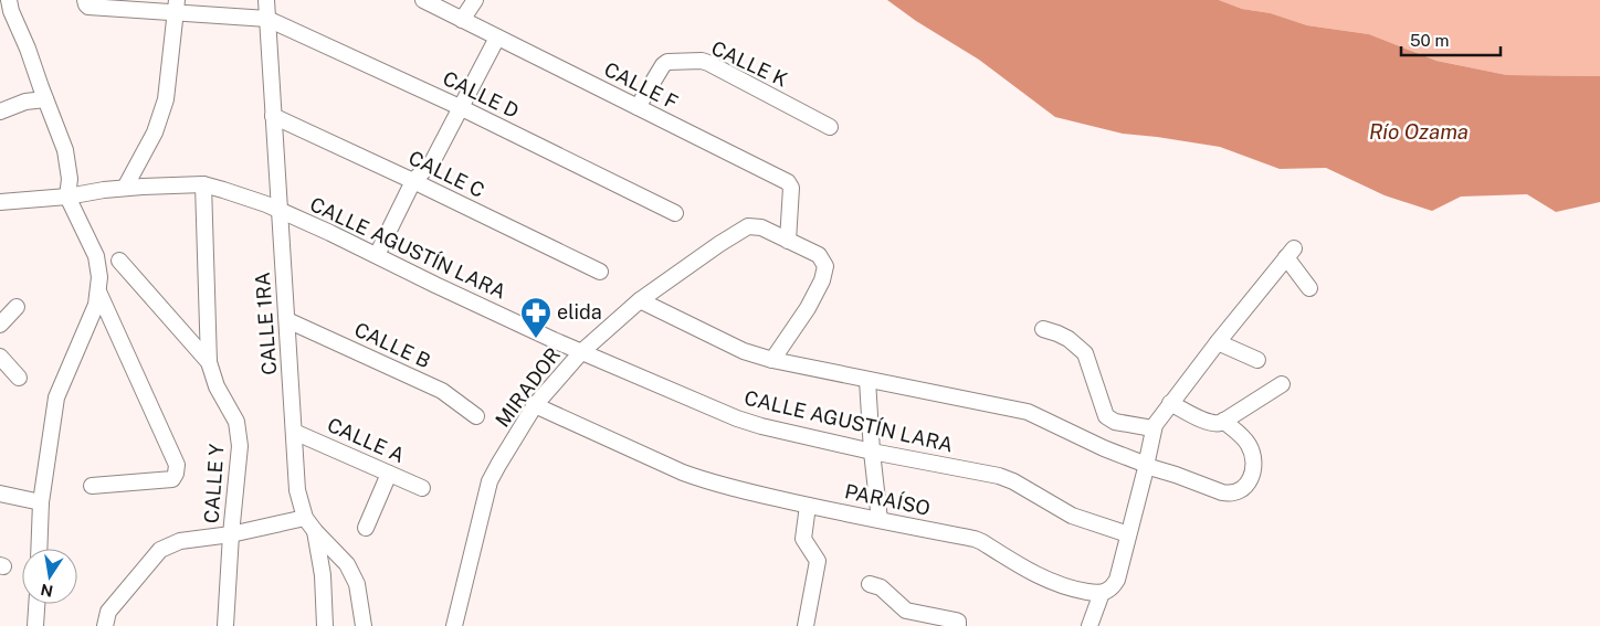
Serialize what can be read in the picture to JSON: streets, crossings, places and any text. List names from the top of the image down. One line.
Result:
{"streets":{"street":["CALLE K","CALLE F","CALLE D","CALLE C","CALLE AGUSTÍN LARA","CALLE 1RA","CALLE B","MIRADOR","CALLE A","CALLE Y","PARAÍSO"]},"crossings":[["CALLE K","CALLE F"],["CALLE F","MIRADOR"],["CALLE D","CALLE 1RA"],["CALLE C","CALLE 1RA"],["CALLE AGUSTÍN LARA","CALLE 1RA"],["CALLE AGUSTÍN LARA","MIRADOR"],["CALLE AGUSTÍN LARA","CALLE Y"],["CALLE 1RA","CALLE B"],["CALLE 1RA","CALLE A"],["MIRADOR","PARAÍSO"]],"water":["Río Ozama"],"places":{"pharmacy":["elida"]},"scale_bar":"50 m","north":"bottom"}
